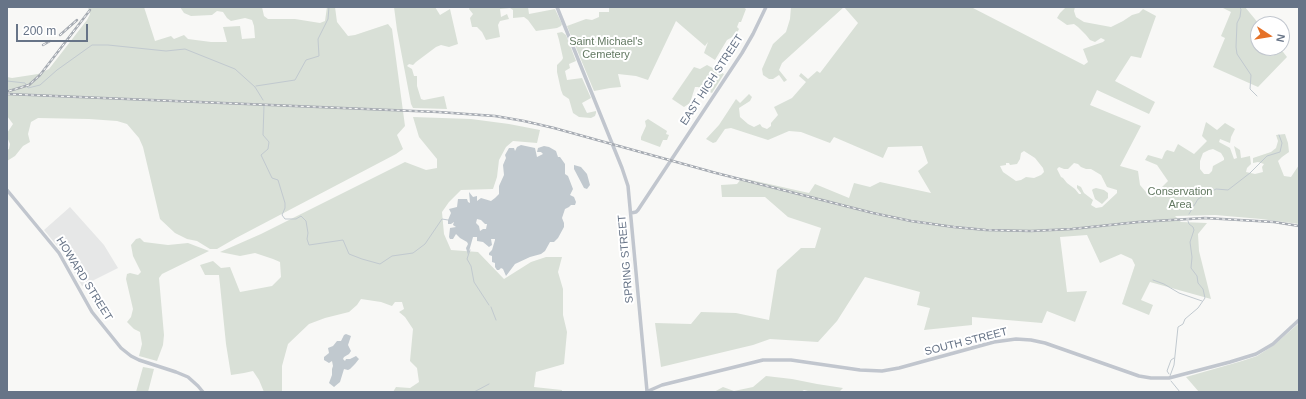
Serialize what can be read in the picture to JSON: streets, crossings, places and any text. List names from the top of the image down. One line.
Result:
{"streets":{"main road":["EAST HIGH STREET","SPRING STREET","HOWARD STREET","SOUTH STREET"]},"crossings":[["EAST HIGH STREET","SPRING STREET"],["SPRING STREET","SOUTH STREET"]],"parks":["Saint Michael's Cemetery","Conservation Area"],"scale_bar":"200 m","north":"right"}
